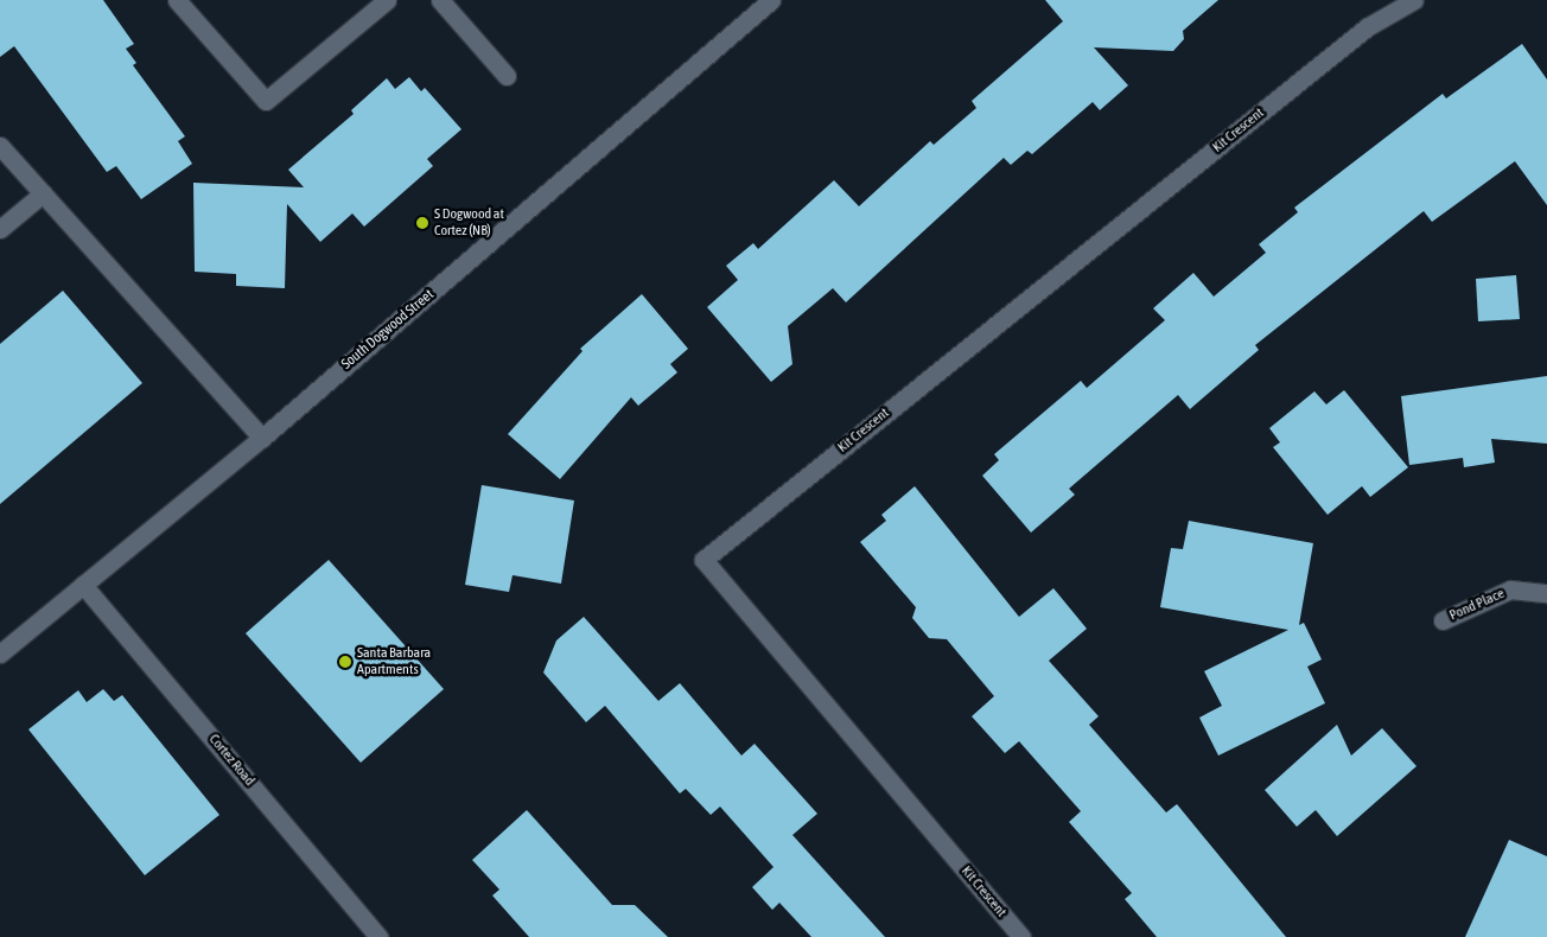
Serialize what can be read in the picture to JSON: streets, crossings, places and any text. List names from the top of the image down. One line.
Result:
{"streets":{"street":["Kit Crescent","South Dogwood Street","Pond Place","Cortez Road"]},"crossings":[["South Dogwood Street","Cortez Road"]],"places":["S Dogwood at Cortez (NB)","Santa Barbara Apartments"]}
